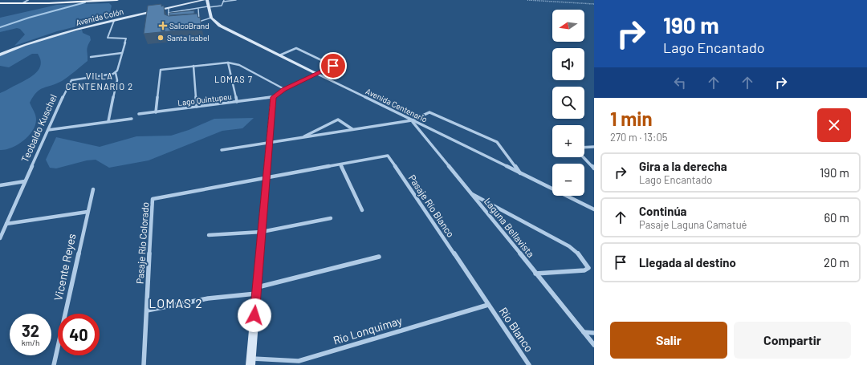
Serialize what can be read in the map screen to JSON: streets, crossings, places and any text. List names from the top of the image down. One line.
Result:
{"streets":{"street":["Avenida Colón","Lago Quintupeu","Avenida Centenario","Teobaldo Kuschel","Pasaje Río Blanco","Laguna Bellavista","Pasaje Río Colorado","Vicente Reyes","Río Blanco","Río Lonquimay"]},"crossings":[["Avenida Centenario","Laguna Bellavista"],["Pasaje Río Blanco","Río Blanco"],["Pasaje Río Blanco","Río Lonquimay"],["Río Blanco","Río Lonquimay"]],"districts":["VILLA CENTENARIO 2","LOMAS 7","LOMAS 2"],"places":{"health":["SalcoBrand"],"other":["Santa Isabel"]},"north":"left","page":{"turn":["190 m","Lago Encantado"],"map_buttons":["+","−"],"heading":["1 min","270 m · 13:05"],"list":[{"name":"Gira a la derecha","note":"Lago Encantado","value":"190 m"},{"name":"Continúa","note":"Pasaje Laguna Camatué","value":"60 m"},{"name":"Llegada al destino","value":"20 m"}],"speed":"32 km/h","limit":"40","buttons":["Salir","Compartir"]}}
